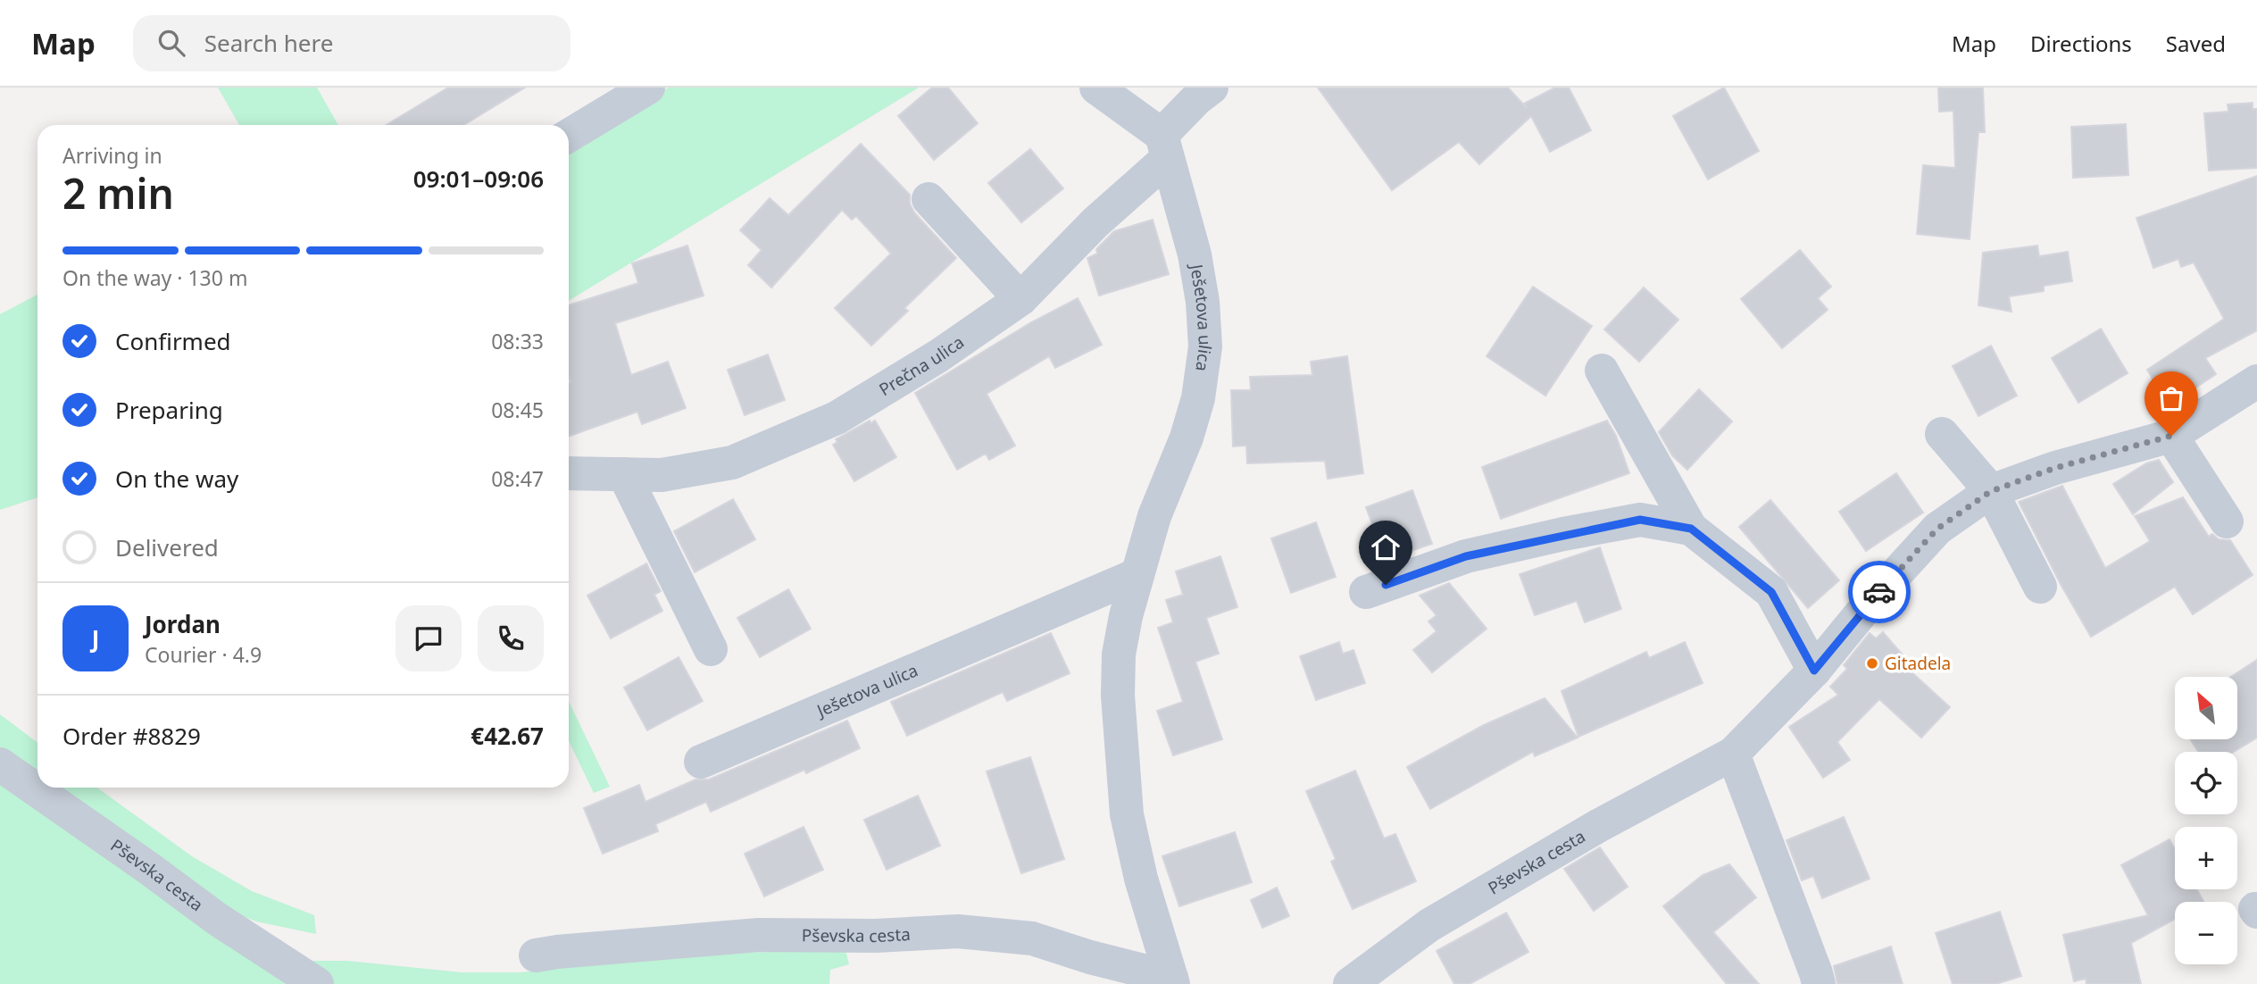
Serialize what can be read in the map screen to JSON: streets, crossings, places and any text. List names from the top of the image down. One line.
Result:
{"streets":{"street":["Ješetova ulica","Prečna ulica","Pševska cesta"]},"crossings":[["Ješetova ulica","Prečna ulica"],["Ješetova ulica","Pševska cesta"]],"places":["Gitadela"],"north":"top left","page":{"header":"Map","search":"Search here","nav":["Map","Directions","Saved"],"heading":["2 min","Arriving in","09:01–09:06"],"panel":["Jordan","Courier · 4.9","Order #8829","€42.67"],"bar":"On the way · 130 m","list":[["Confirmed","08:33"],["Preparing","08:45"],["On the way","08:47"],"Delivered"],"round":"J","map_buttons":["+","−"]}}
